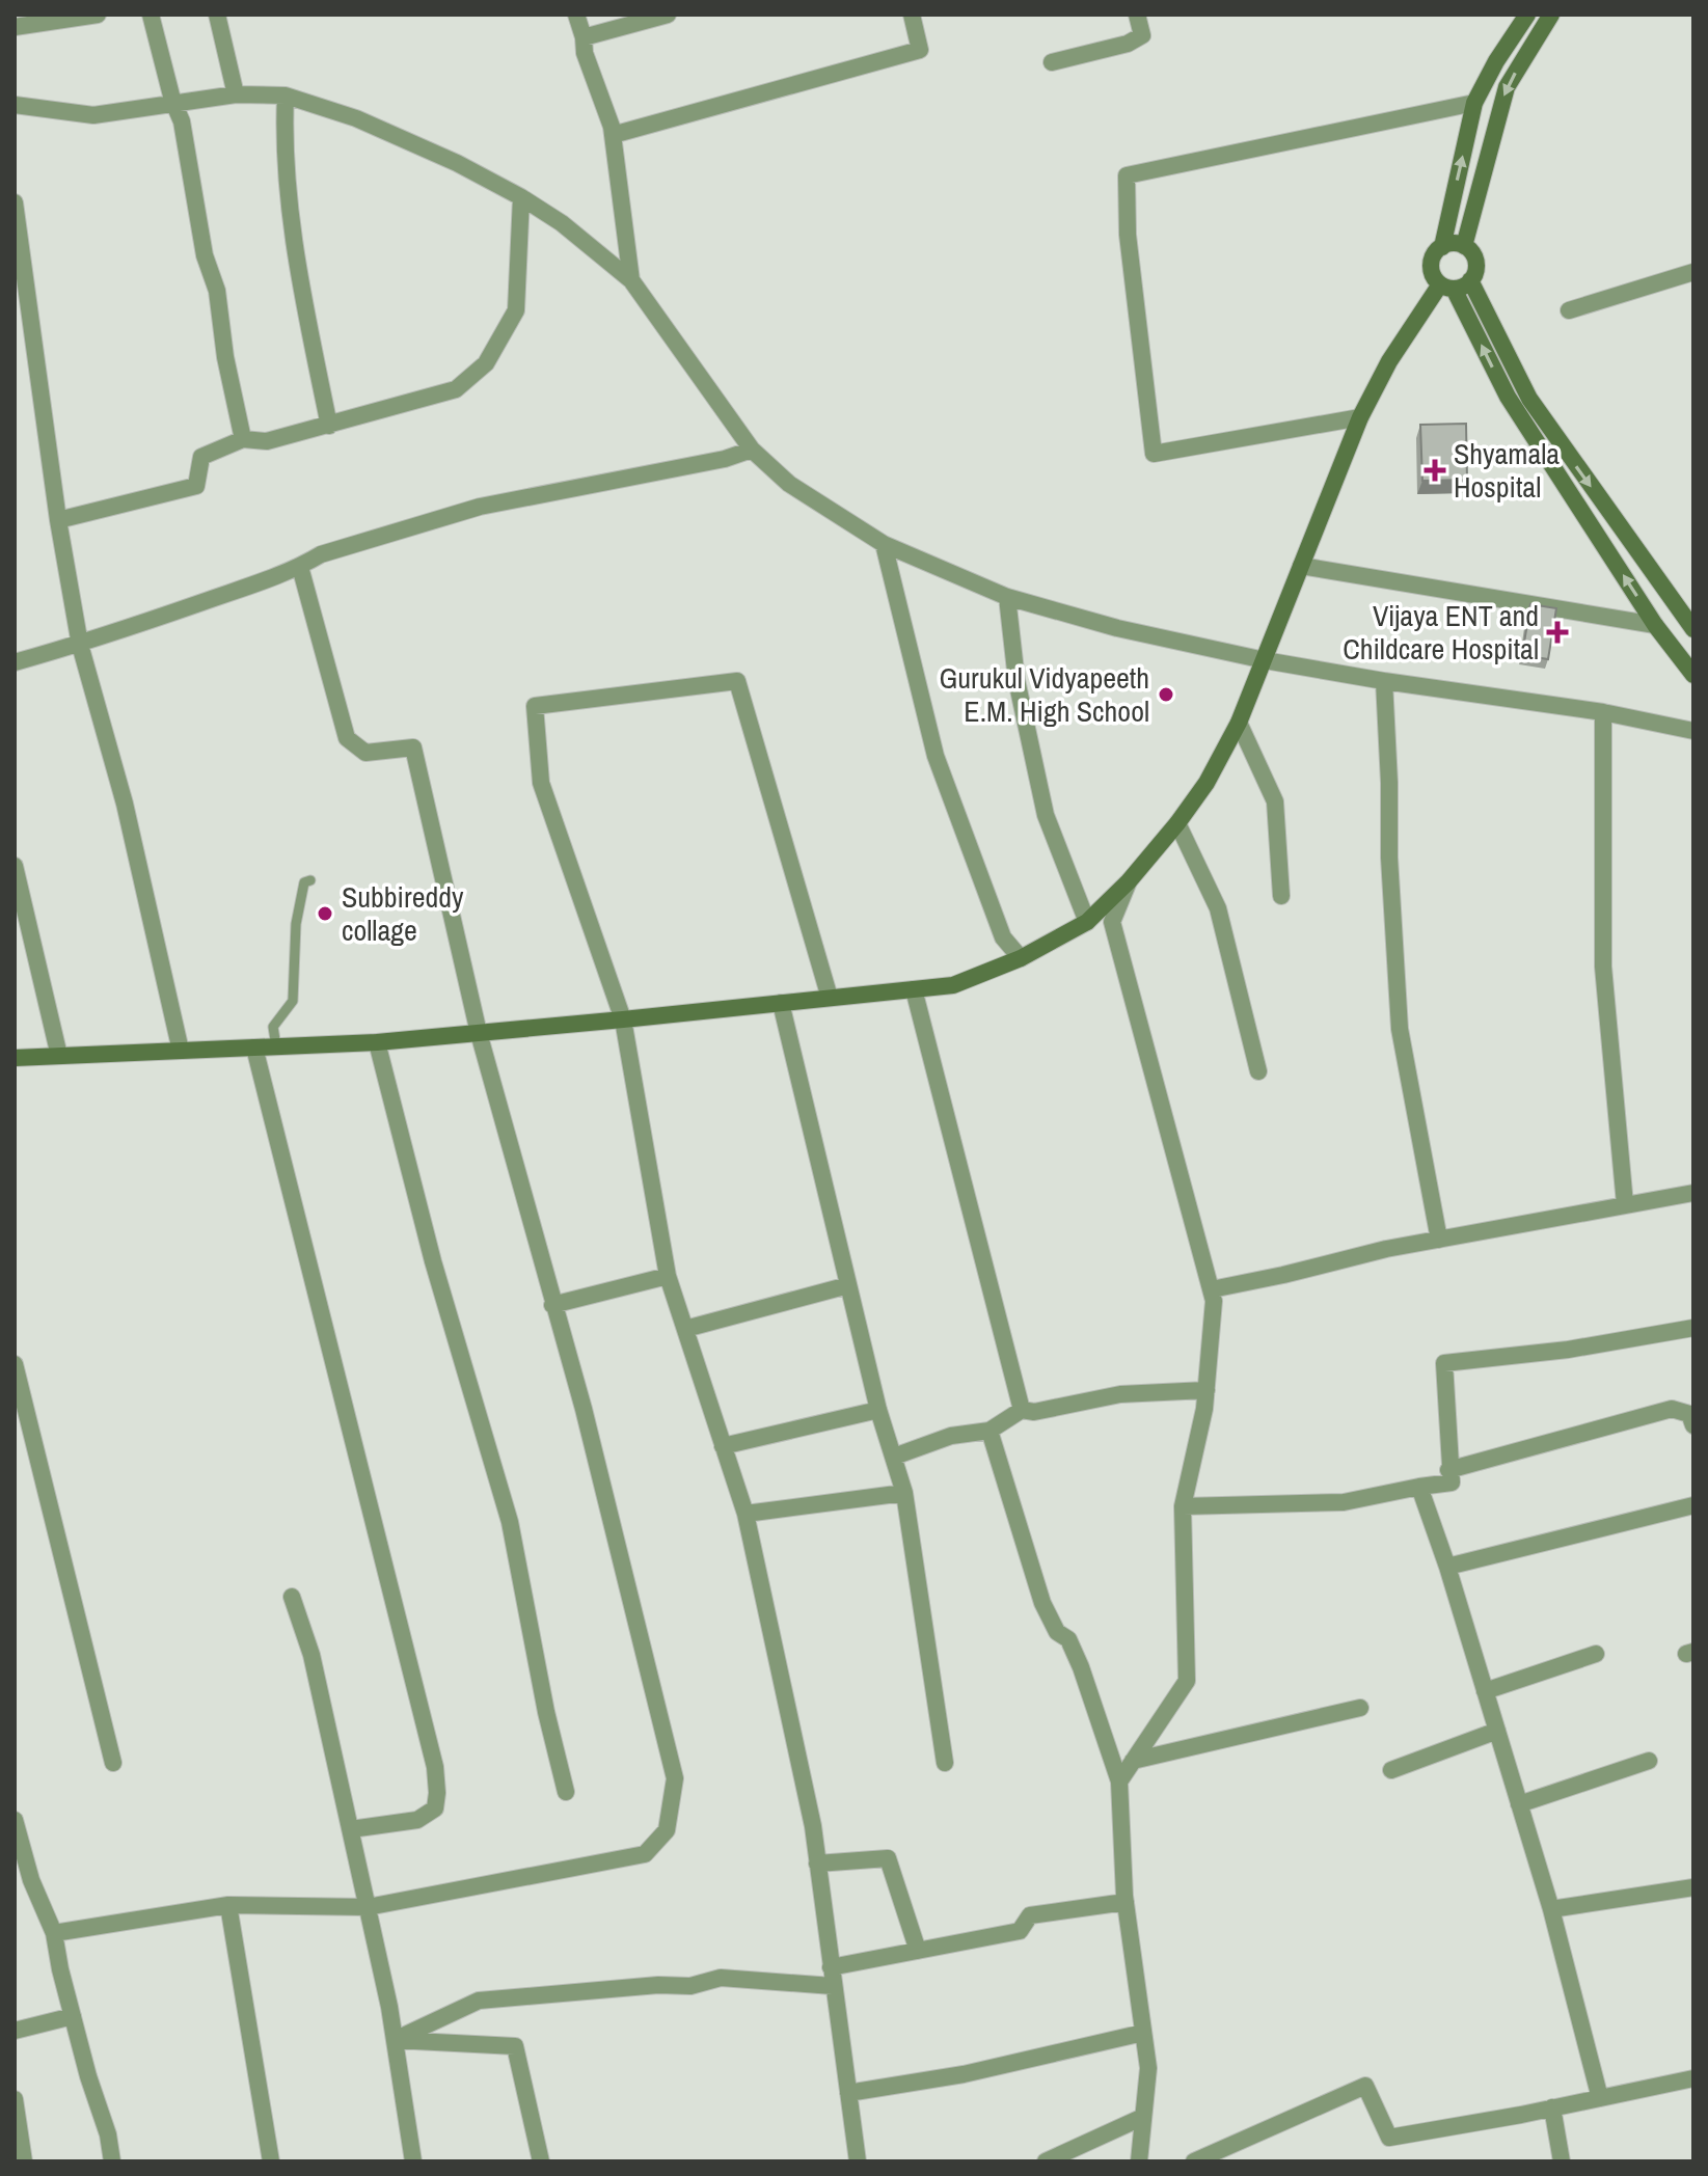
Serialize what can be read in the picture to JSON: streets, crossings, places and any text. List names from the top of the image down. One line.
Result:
{"places":{"health":["Shyamala Hospital","Vijaya ENT and Childcare Hospital"],"other":["Gurukul Vidyapeeth E.M. High School","Subbireddy collage"]}}
